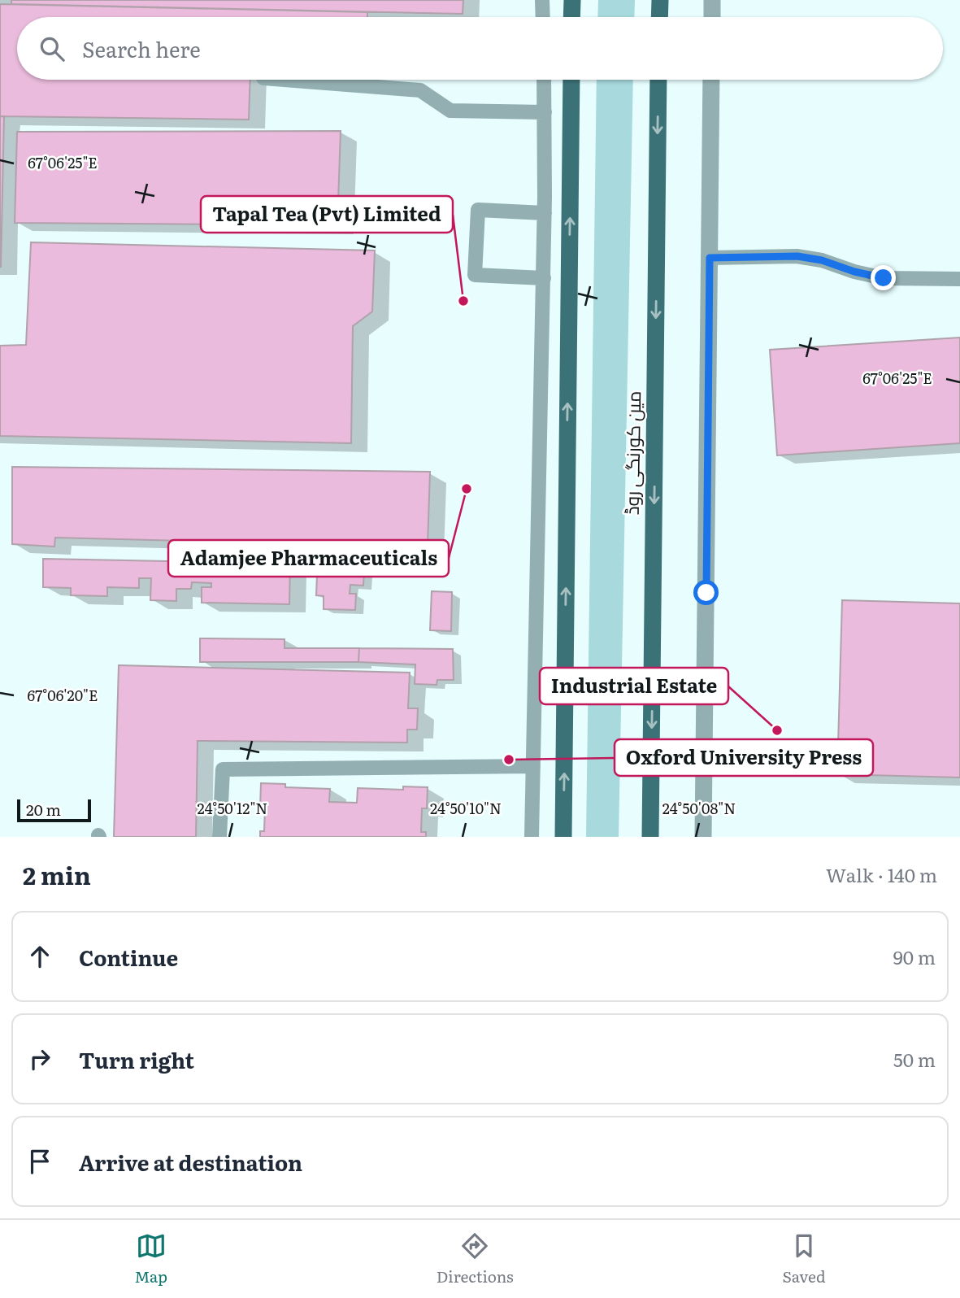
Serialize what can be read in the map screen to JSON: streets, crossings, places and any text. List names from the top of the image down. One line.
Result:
{"streets":{"main road":["مین کورنگی روڈ"]},"places":["Tapal Tea (Pvt) Limited","Adamjee Pharmaceuticals","Industrial Estate","Oxford University Press"],"scale_bar":"20 m","page":{"search":"Search here","scale":"20 m","heading":["2 min","Walk · 140 m"],"list":[["Continue","90 m"],["Turn right","50 m"],"Arrive at destination"],"nav":["Map","Directions","Saved"]},"coordinates":["67°06'25\"E","67°06'20\"E","24°50'12\"N","24°50'10\"N","24°50'08\"N"]}
